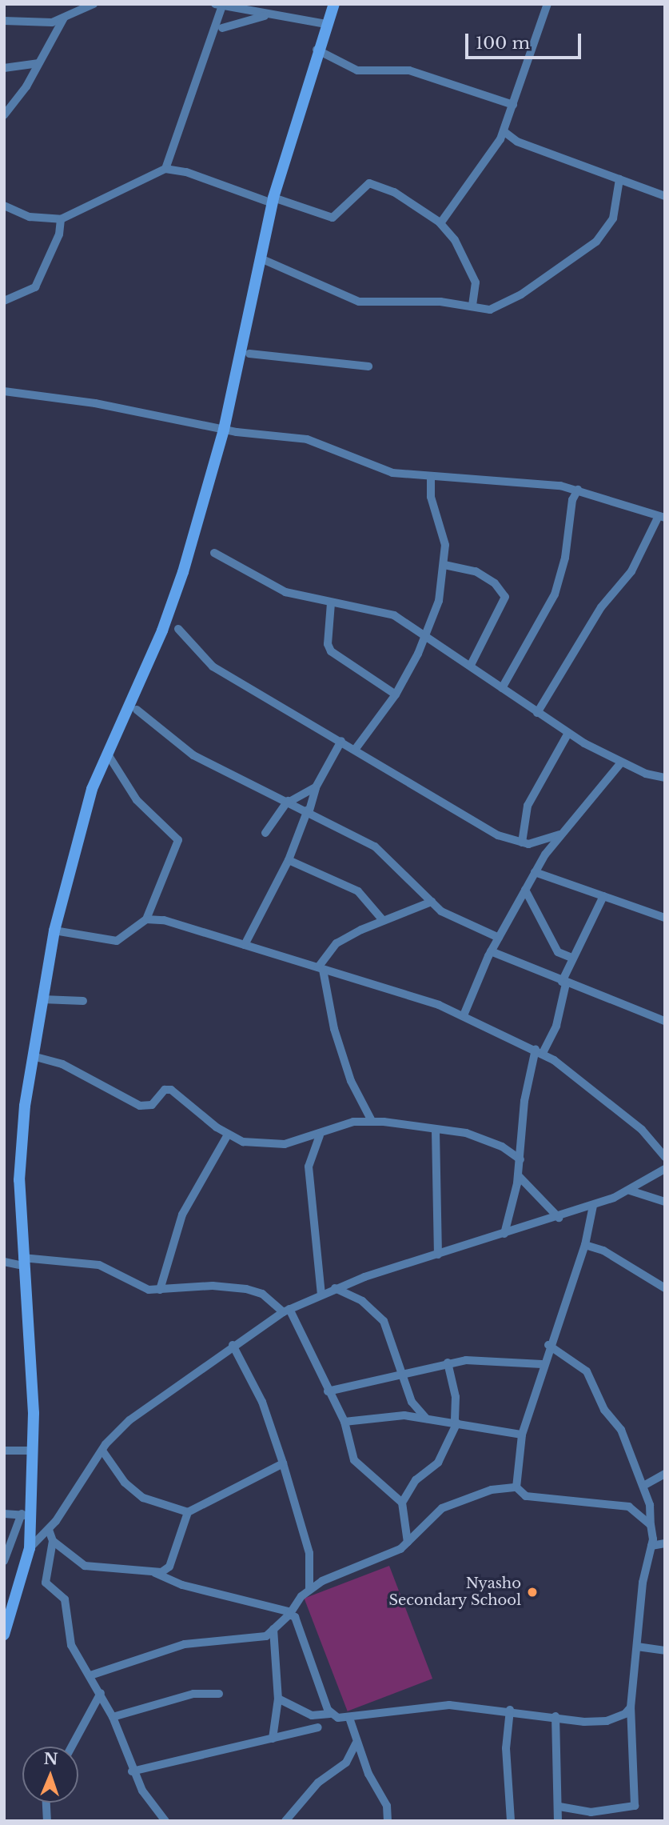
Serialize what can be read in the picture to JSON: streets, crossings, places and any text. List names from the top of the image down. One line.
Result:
{"places":["Nyasho Secondary School"],"scale_bar":"100 m","north":"top"}
